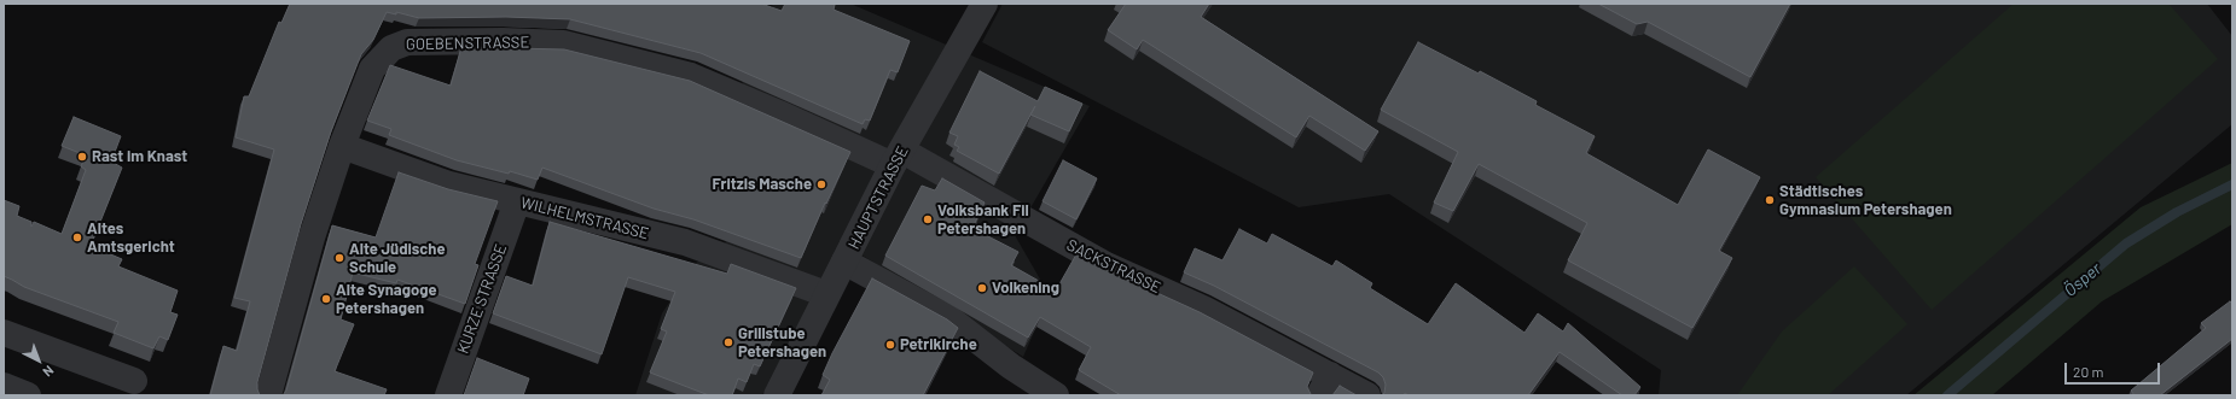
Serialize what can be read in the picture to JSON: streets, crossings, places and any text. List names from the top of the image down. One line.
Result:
{"streets":{"street":["GOEBENSTRASSE","HAUPTSTRASSE","WILHELMSTRASSE","SACKSTRASSE","KURZE STRASSE"]},"crossings":[["GOEBENSTRASSE","HAUPTSTRASSE"],["GOEBENSTRASSE","WILHELMSTRASSE"],["GOEBENSTRASSE","SACKSTRASSE"],["HAUPTSTRASSE","WILHELMSTRASSE"],["HAUPTSTRASSE","SACKSTRASSE"],["WILHELMSTRASSE","KURZE STRASSE"]],"water":["Ösper"],"places":["Rast im Knast","Fritzis Masche","Städtisches Gymnasium Petershagen","Volksbank Fil Petershagen","Altes Amtsgericht","Alte Jüdische Schule","Volkening","Alte Synagoge Petershagen","Grillstube Petershagen","Petrikirche"],"scale_bar":"20 m","north":"bottom right"}
